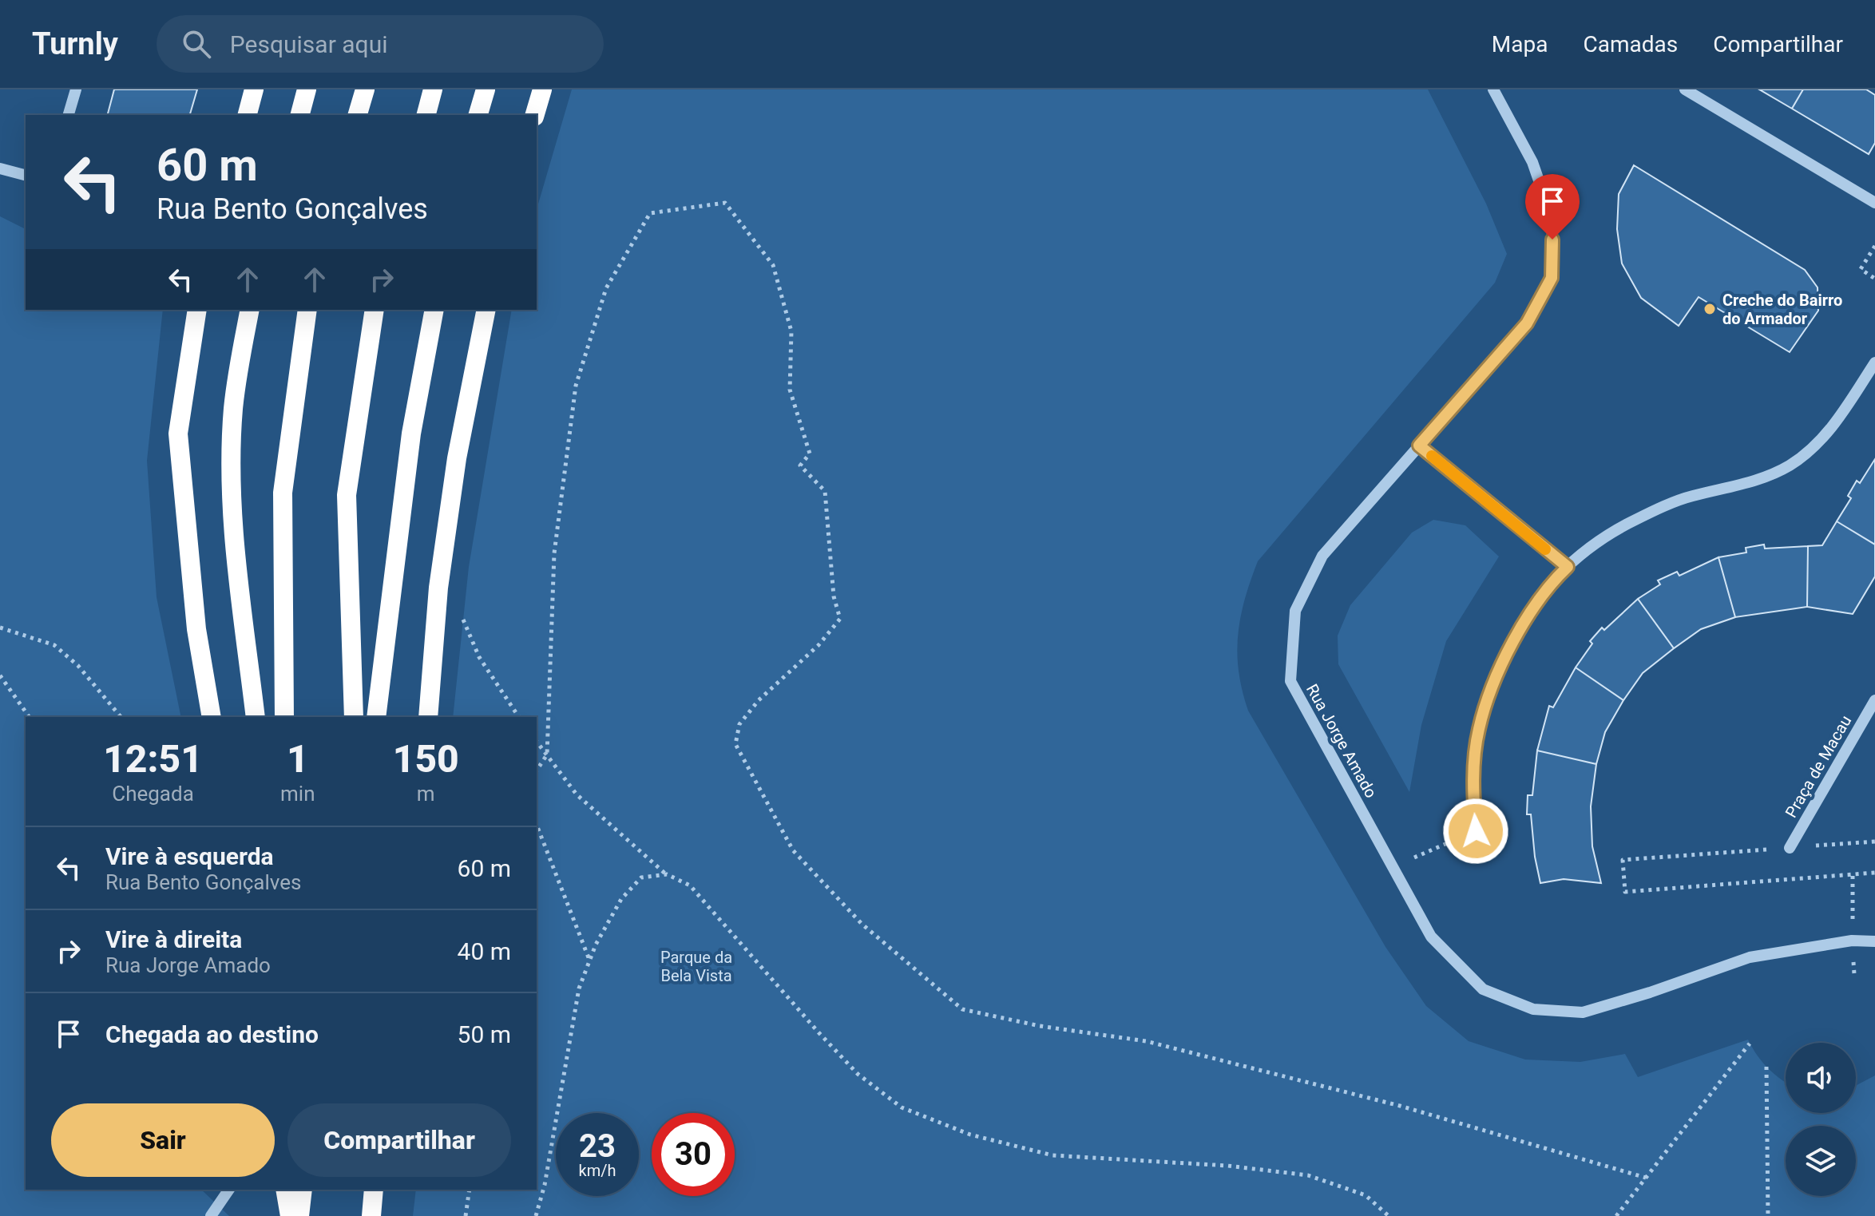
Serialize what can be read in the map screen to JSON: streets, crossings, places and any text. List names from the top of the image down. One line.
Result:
{"streets":{"street":["Rua Jorge Amado","Praça de Macau"]},"parks":["Parque da Bela Vista"],"places":["Creche do Bairro do Armador"],"page":{"header":"Turnly","search":"Pesquisar aqui","nav":["Mapa","Camadas","Compartilhar"],"turn":["60 m","Rua Bento Gonçalves"],"eta":["12:51","Chegada","1","min","150","m"],"list":[{"name":"Vire à esquerda","note":"Rua Bento Gonçalves","value":"60 m"},{"name":"Vire à direita","note":"Rua Jorge Amado","value":"40 m"},{"name":"Chegada ao destino","value":"50 m"}],"buttons":["Sair","Compartilhar"],"speed":"23 km/h","limit":"30"}}
